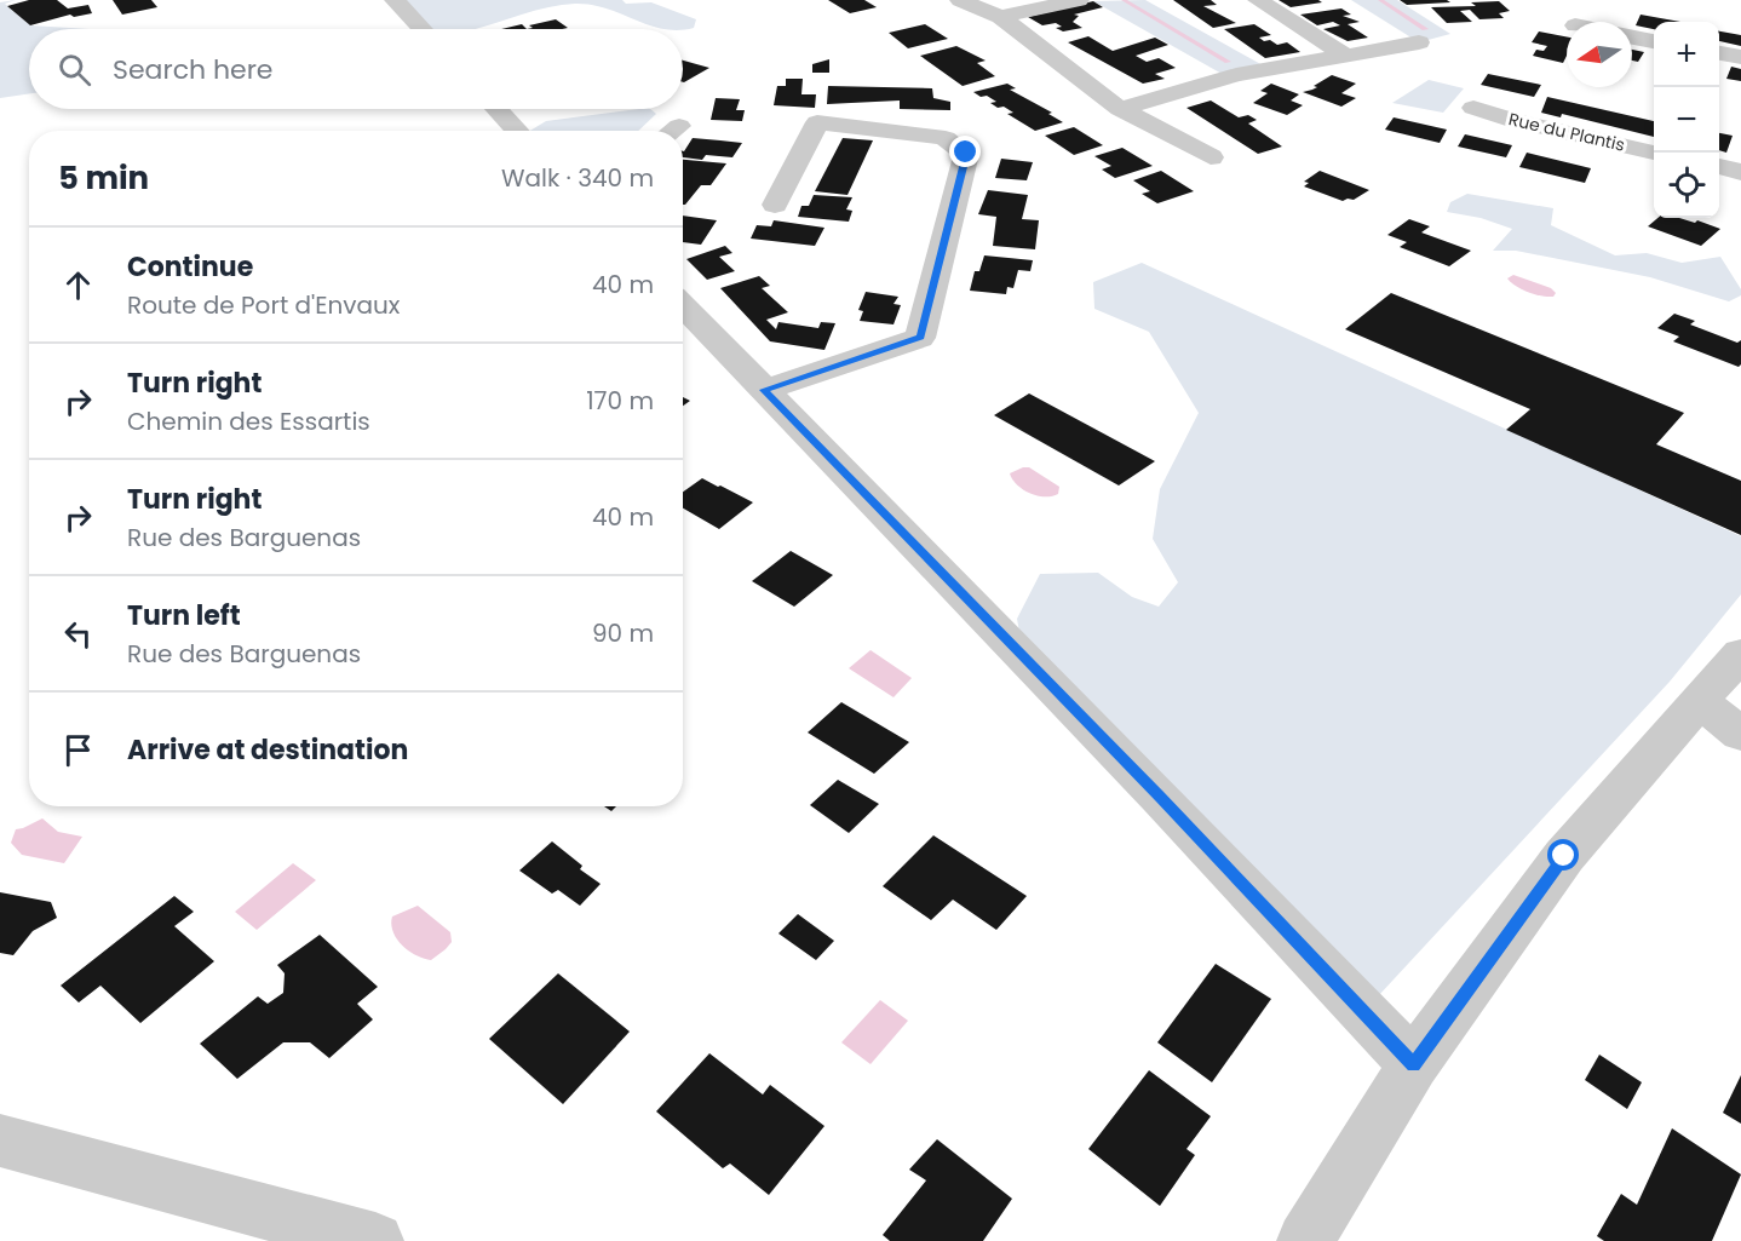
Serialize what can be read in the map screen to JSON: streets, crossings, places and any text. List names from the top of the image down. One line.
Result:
{"streets":{"street":["Rue du Plantis"]},"north":"left","page":{"map_buttons":["+","−"],"search":"Search here","heading":["5 min","Walk · 340 m"],"list":[["Continue","Route de Port d'Envaux","40 m"],["Turn right","Chemin des Essartis","170 m"],["Turn right","Rue des Barguenas","40 m"],["Turn left","Rue des Barguenas","90 m"],"Arrive at destination"]}}
